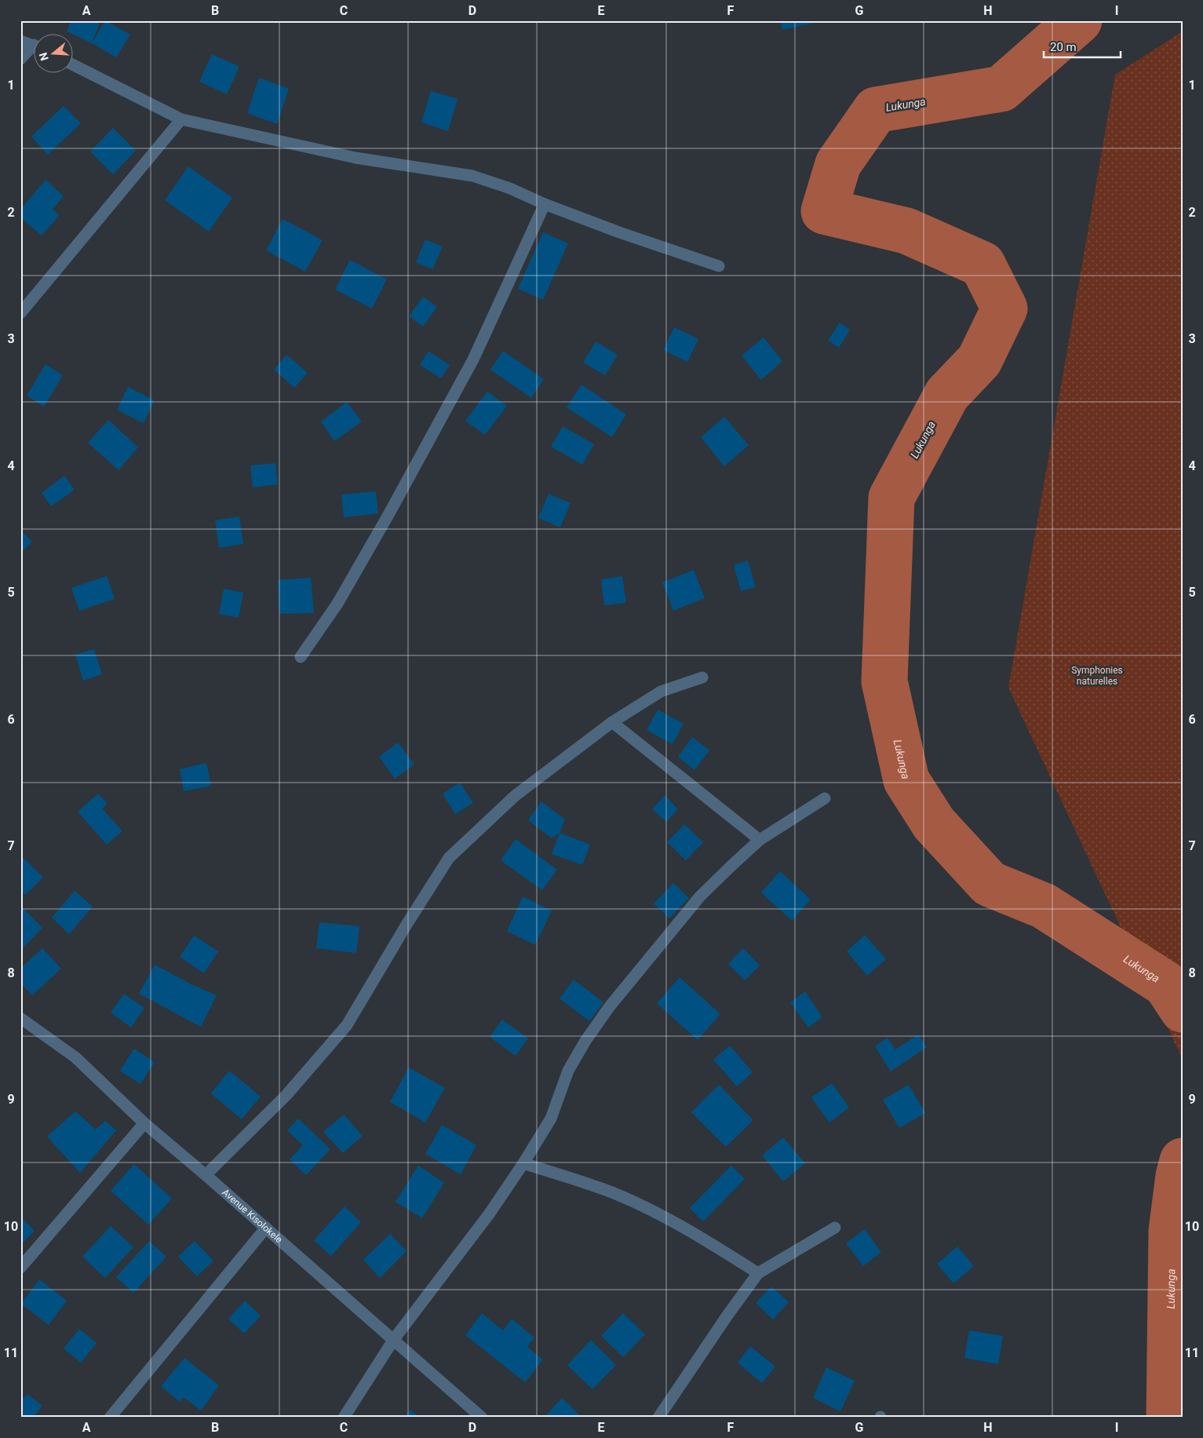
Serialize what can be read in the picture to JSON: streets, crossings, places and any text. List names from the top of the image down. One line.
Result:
{"streets":{"street":["Avenue Kisolokele"]},"water":["Lukunga"],"parks":["Symphonies naturelles"],"scale_bar":"20 m","north":"left","grid":{"columns":["A","B","C","D","E","F","G","H","I"],"rows":["1","2","3","4","5","6","7","8","9","10","11"]}}
